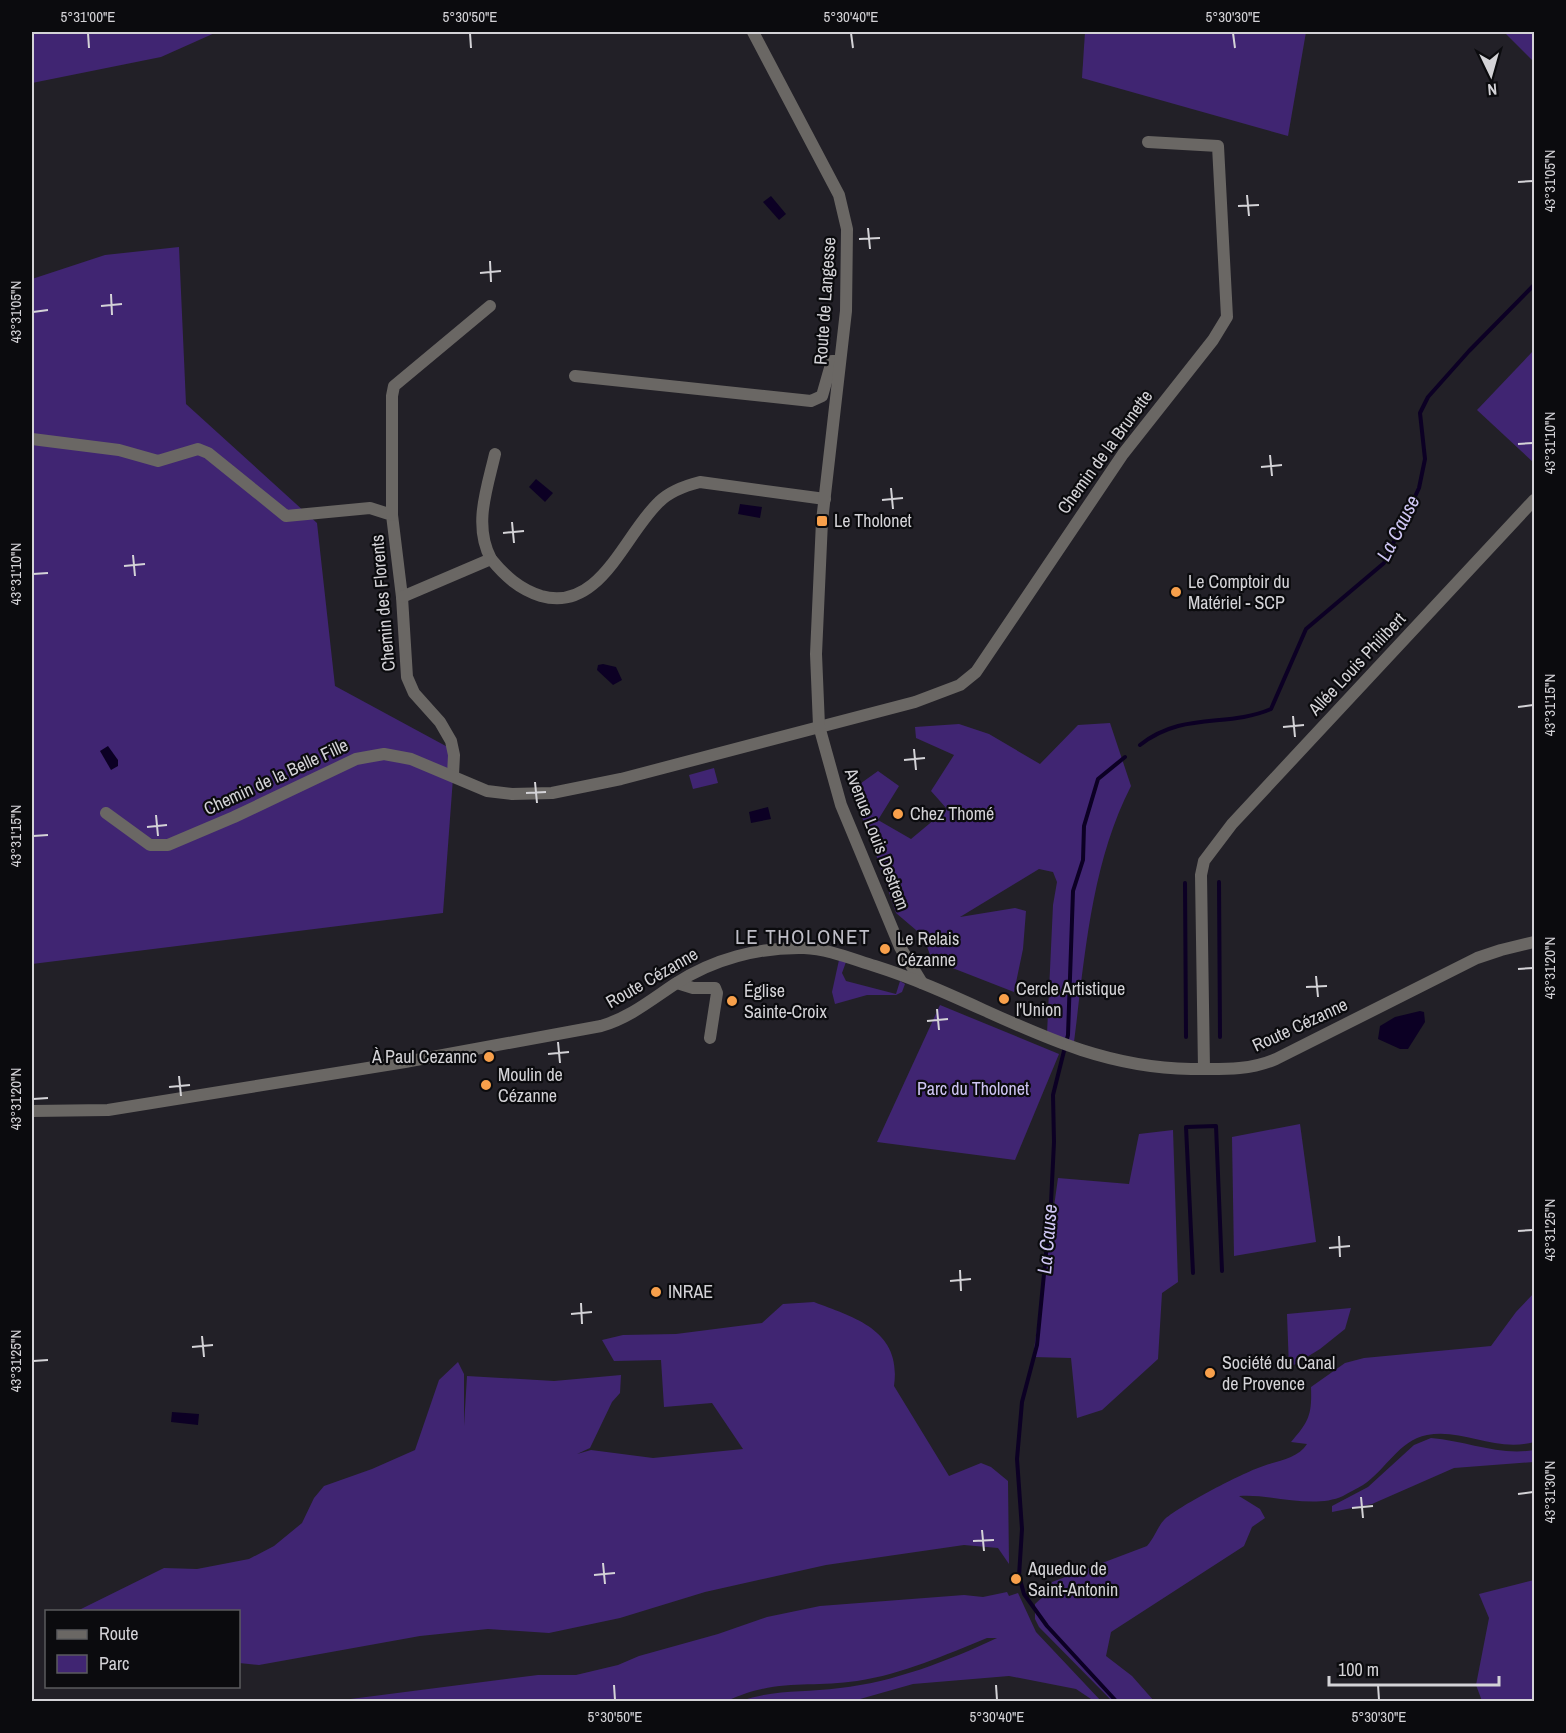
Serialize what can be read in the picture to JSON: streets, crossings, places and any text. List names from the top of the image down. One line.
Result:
{"streets":{"street":["Route de Langesse","Chemin de la Brunette","Chemin des Florents","Allée Louis Philibert","Chemin de la Belle Fille","Avenue Louis Destrem","Route Cézanne"]},"crossings":[["Route de Langesse","Avenue Louis Destrem"],["Chemin de la Brunette","Chemin de la Belle Fille"],["Chemin de la Brunette","Avenue Louis Destrem"],["Chemin des Florents","Chemin de la Belle Fille"],["Allée Louis Philibert","Route Cézanne"],["Chemin de la Belle Fille","Avenue Louis Destrem"],["Avenue Louis Destrem","Route Cézanne"]],"districts":["LE THOLONET"],"water":["La Cause"],"parks":["Parc du Tholonet"],"places":{"transit":["Le Tholonet"],"other":["Le Comptoir du Matériel - SCP","Chez Thomé","Le Relais Cézanne","Cercle Artistique l'Union","Église Sainte-Croix","À Paul Cezannc","Moulin de Cézanne","INRAE","Société du Canal de Provence","Aqueduc de Saint-Antonin"]},"legend":["Route","Parc"],"scale_bar":"100 m","north":"bottom","coordinates":["5°31'00\"E","5°30'50\"E","5°30'40\"E","5°30'30\"E","43°31'05\"N","43°31'10\"N","43°31'15\"N","43°31'20\"N","43°31'25\"N","43°31'30\"N"]}
